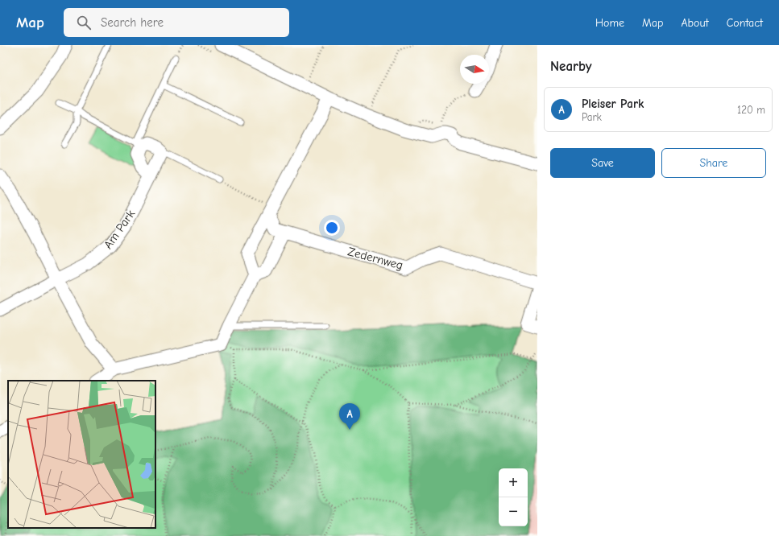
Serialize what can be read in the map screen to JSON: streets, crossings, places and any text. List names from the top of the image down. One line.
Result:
{"streets":{"street":["Am Park","Zedernweg"]},"north":"right","page":{"header":"Map","search":"Search here","nav":["Home","Map","About","Contact"],"heading":"Nearby","list":[{"mark":"A","name":"Pleiser Park","note":"Park","value":"120 m"}],"buttons":["Save","Share"],"pins":"A","map_buttons":["+","−"]}}
